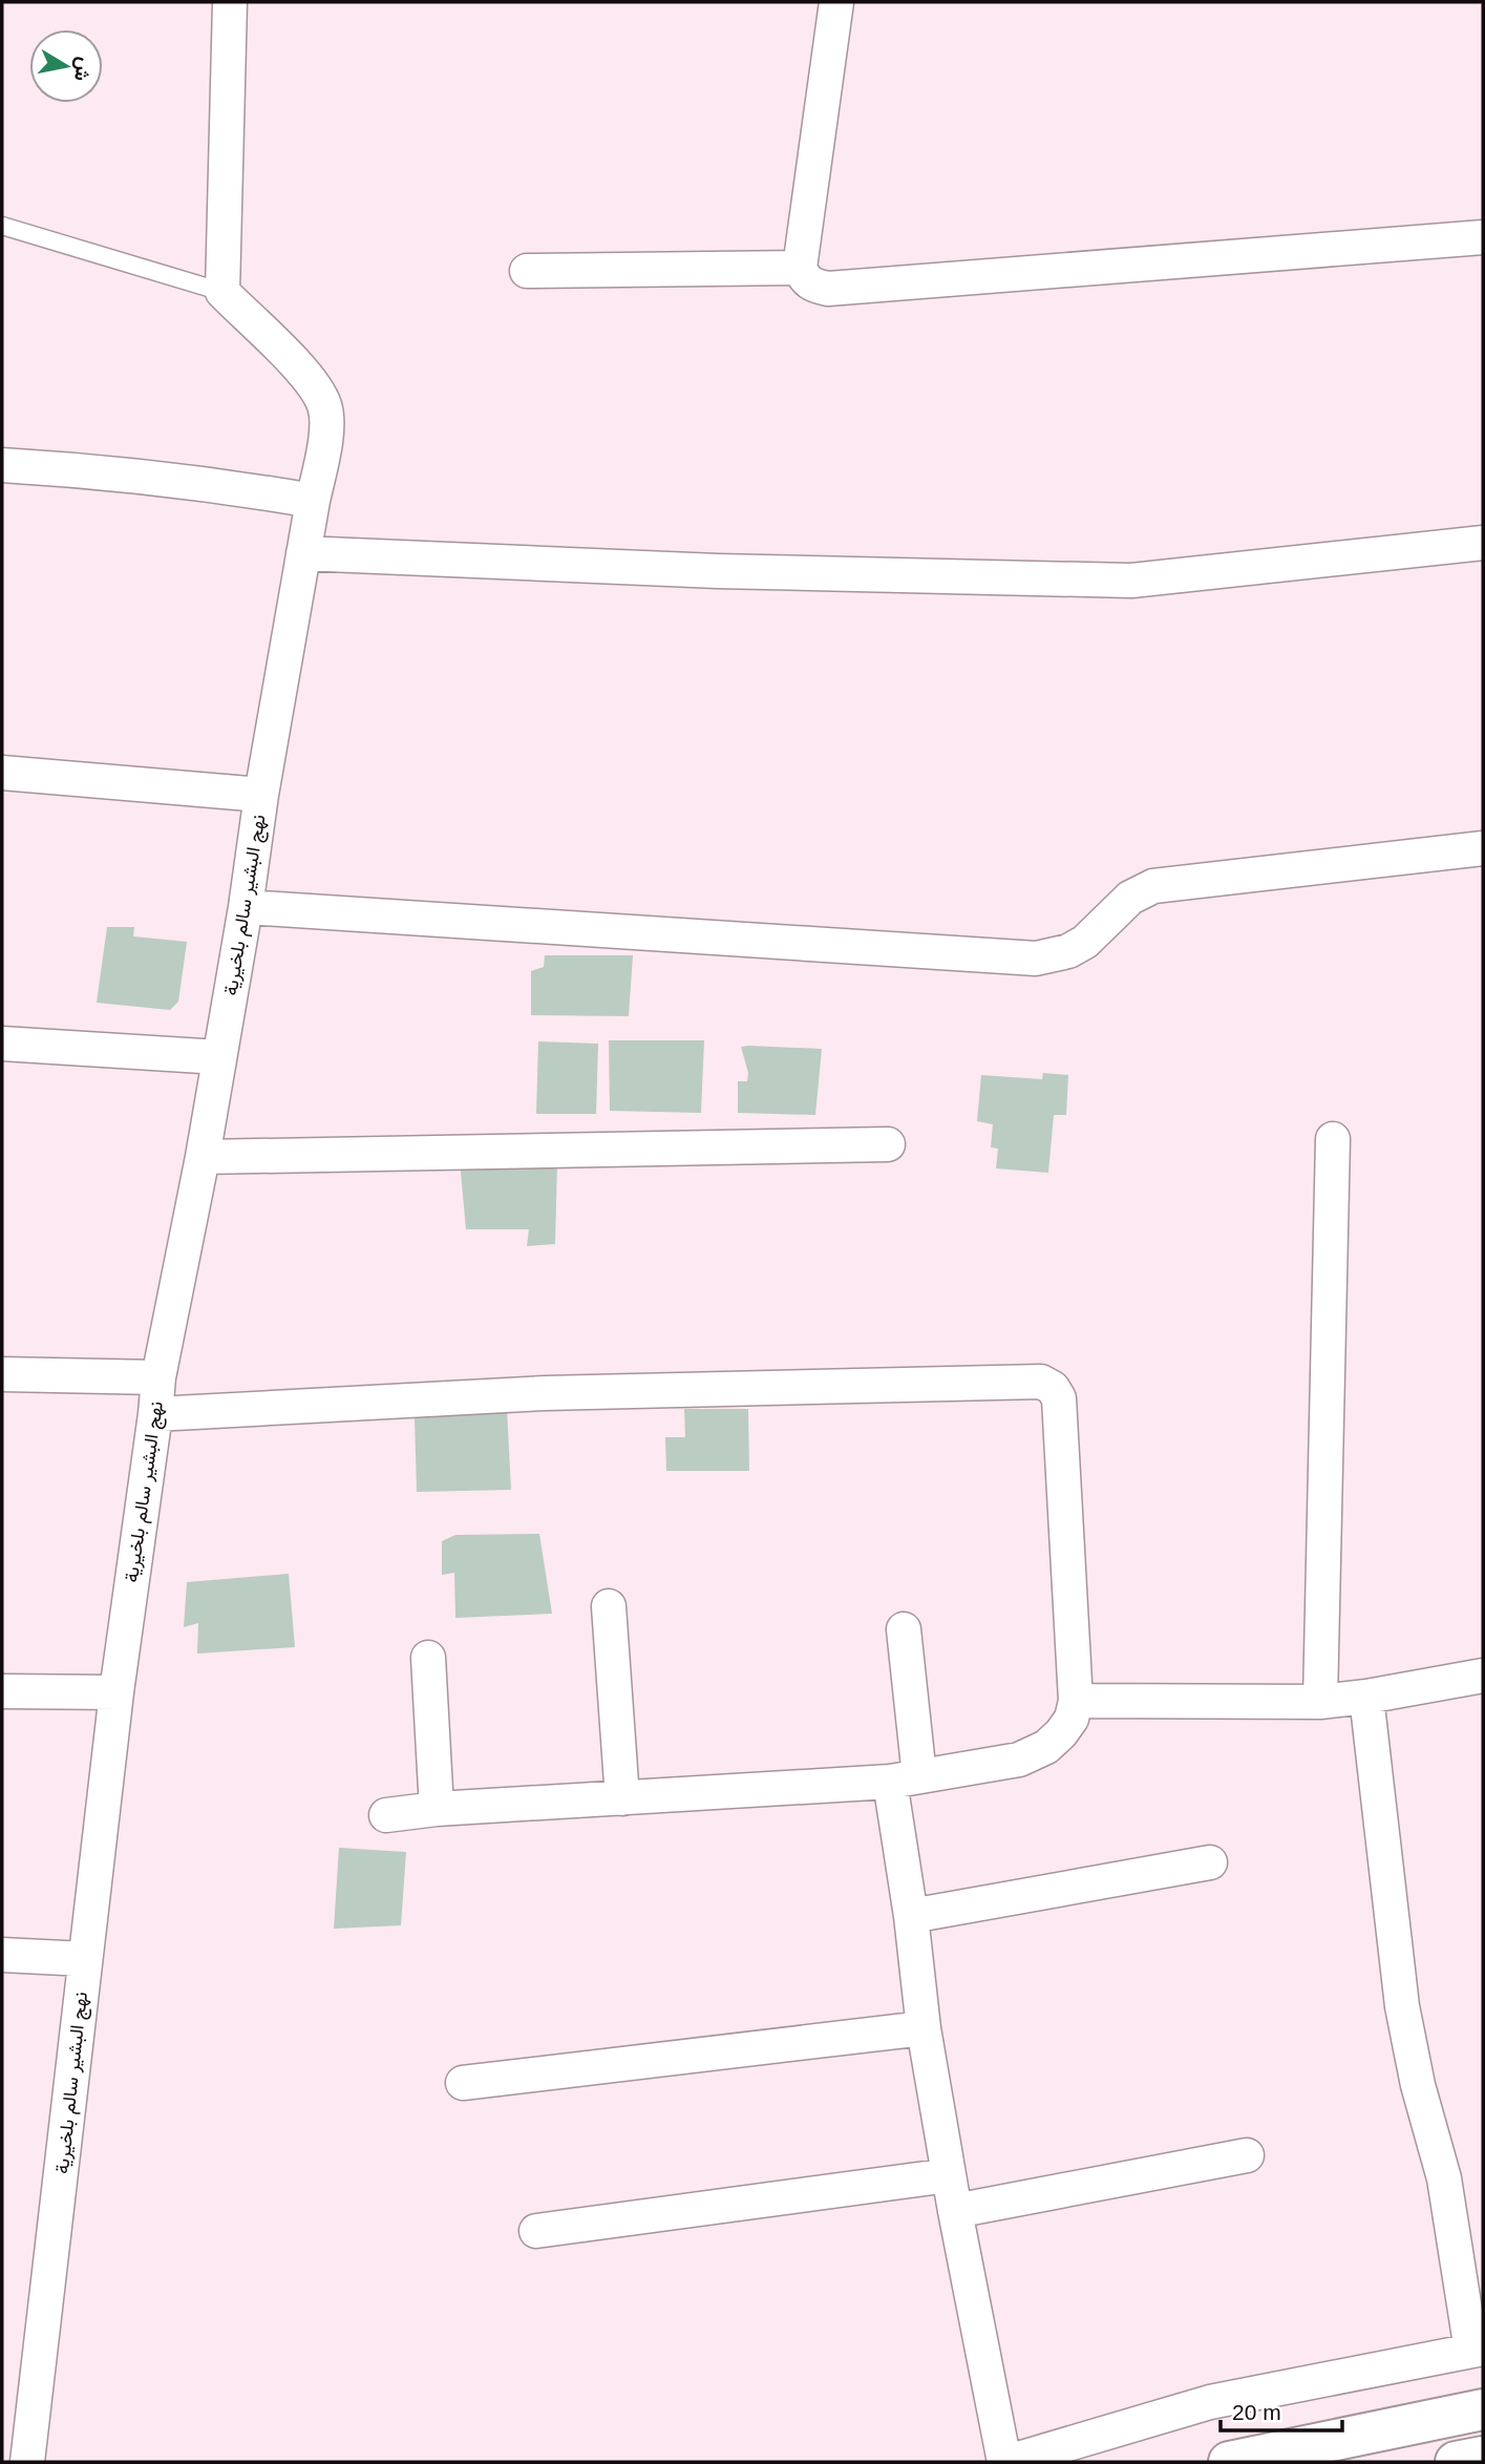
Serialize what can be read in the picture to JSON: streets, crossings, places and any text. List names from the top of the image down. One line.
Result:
{"streets":{"street":["نهج البشير سالم بلخيرية"]},"scale_bar":"20 m","north":"right"}
